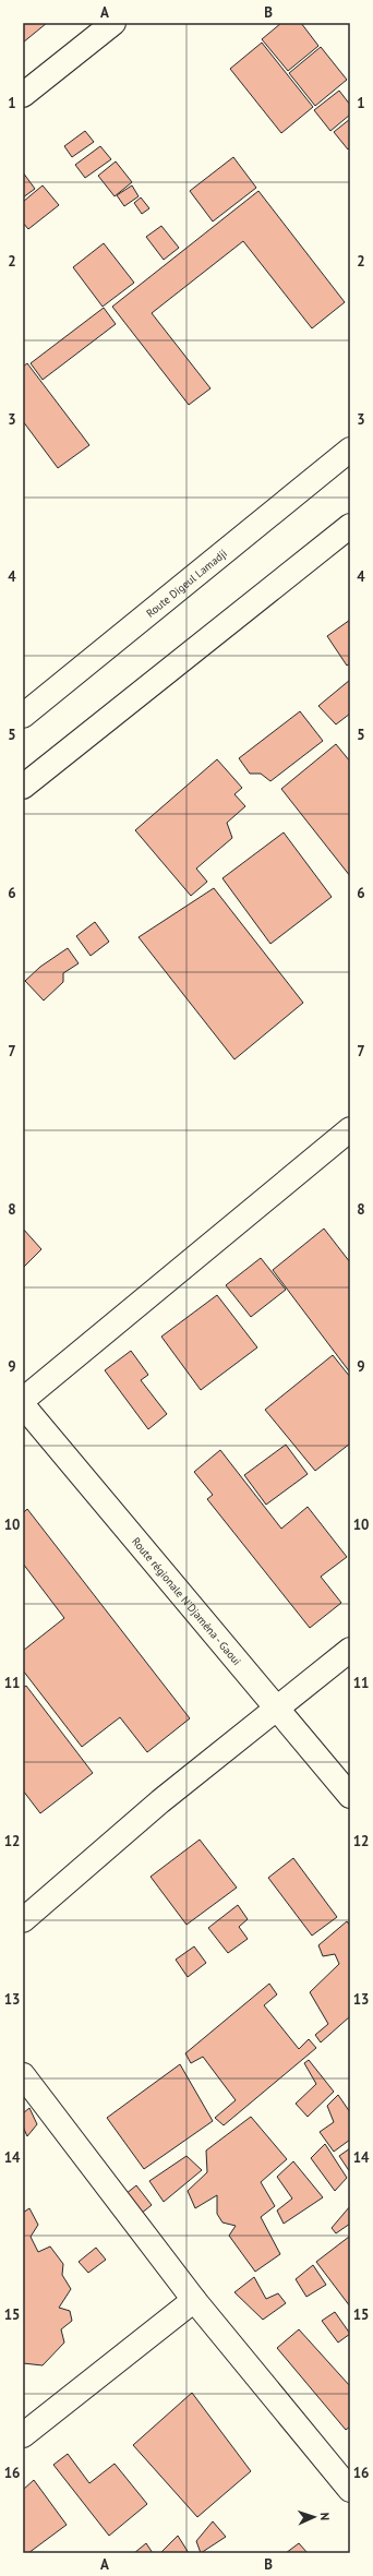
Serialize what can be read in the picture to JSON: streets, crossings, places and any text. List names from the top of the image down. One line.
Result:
{"streets":{"street":["Route Digeul Lamadji","Route régionale N'Djaména - Gaoui"]},"north":"right","grid":{"columns":["A","B"],"rows":["1","2","3","4","5","6","7","8","9","10","11","12","13","14","15","16"]}}
